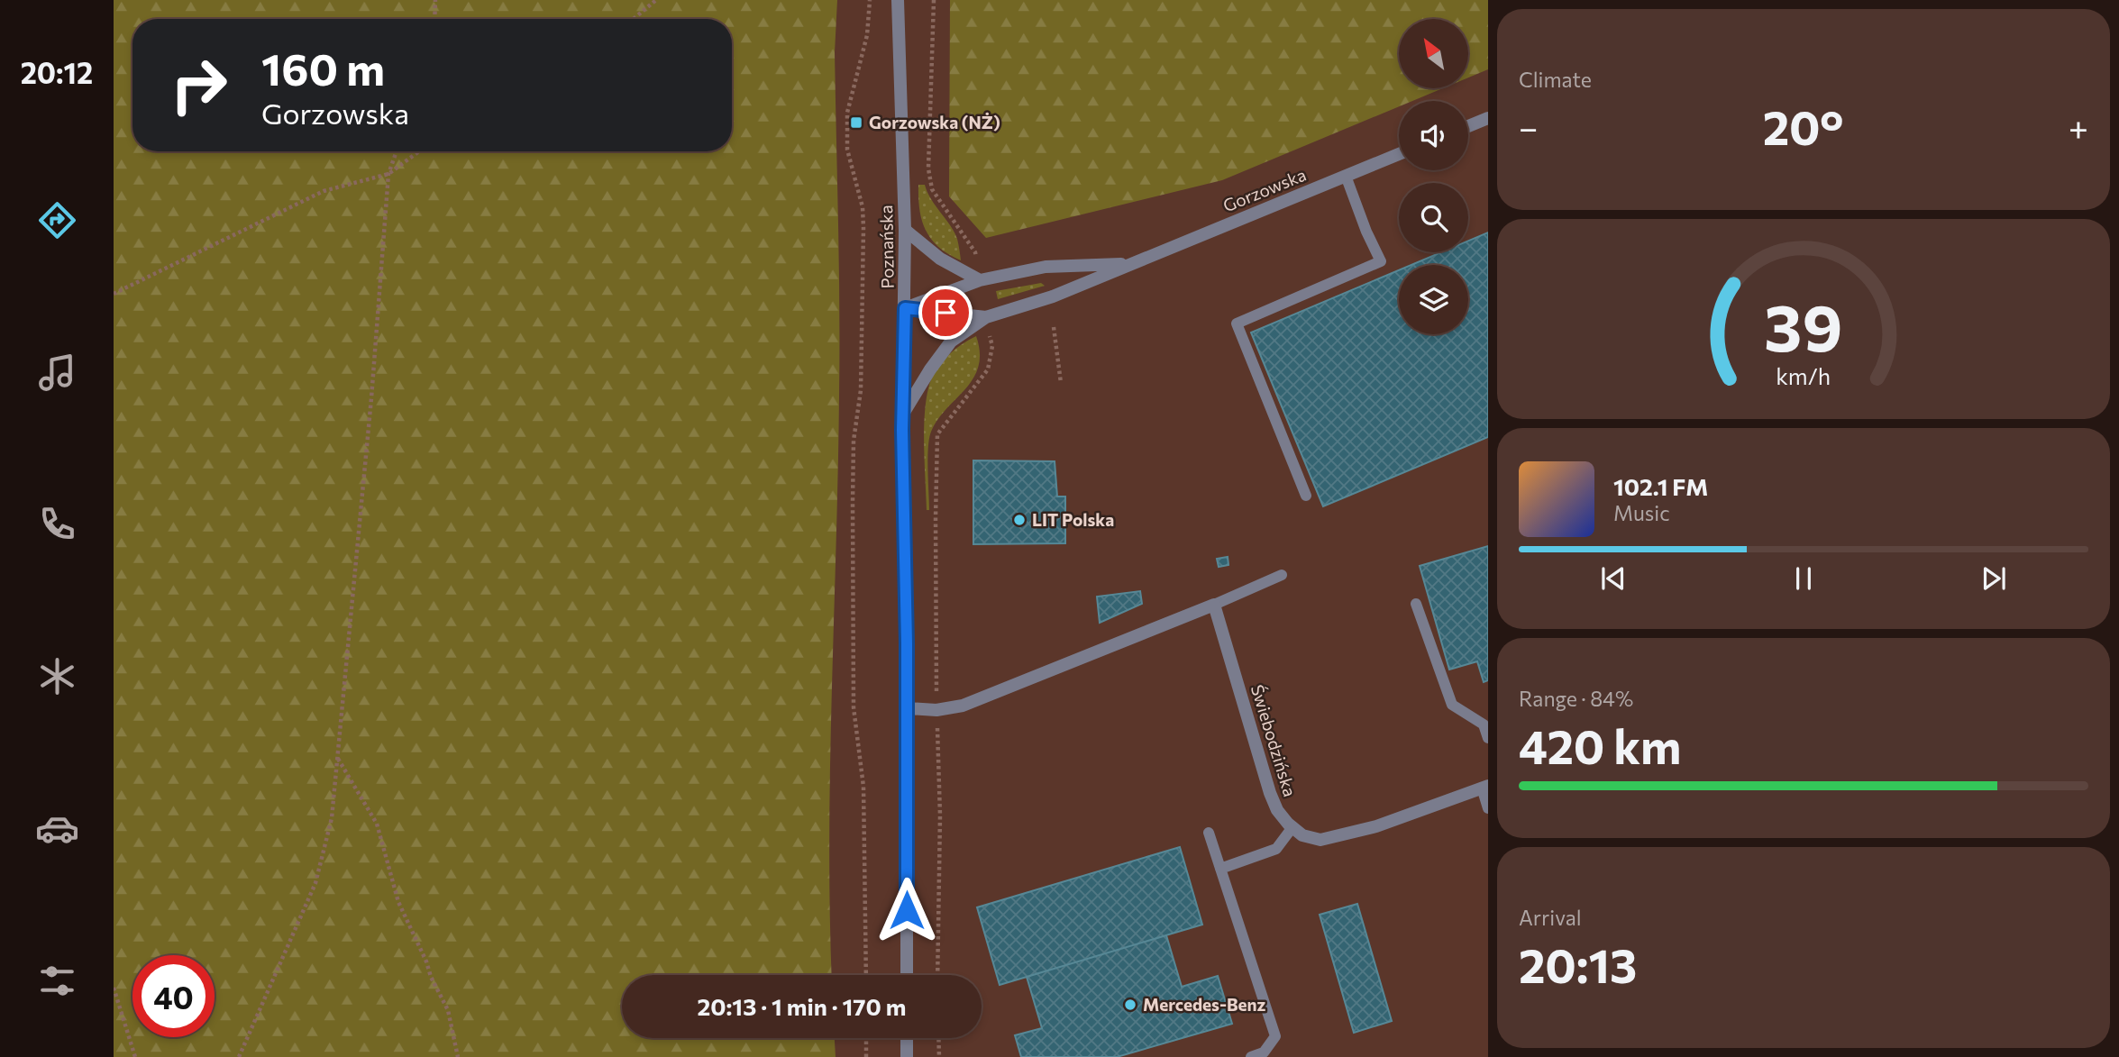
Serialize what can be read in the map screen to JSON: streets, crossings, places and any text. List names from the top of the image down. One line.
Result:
{"streets":{"street":["Gorzowska","Poznańska","Świebodzińska"]},"crossings":[["Gorzowska","Poznańska"]],"places":{"transit":["Gorzowska (NŻ)"],"other":["LIT Polska","Mercedes-Benz"]},"north":"top left","page":{"tabs":"20:12","tile":["Climate",["Range · 84%","420 km"],["Arrival","20:13"]],"turn":["160 m","Gorzowska"],"heat":["−","20°","+"],"song":["102.1 FM","Music"],"limit":"40","trip":"20:13 · 1 min · 170 m","gauge":["39","km/h"]}}
